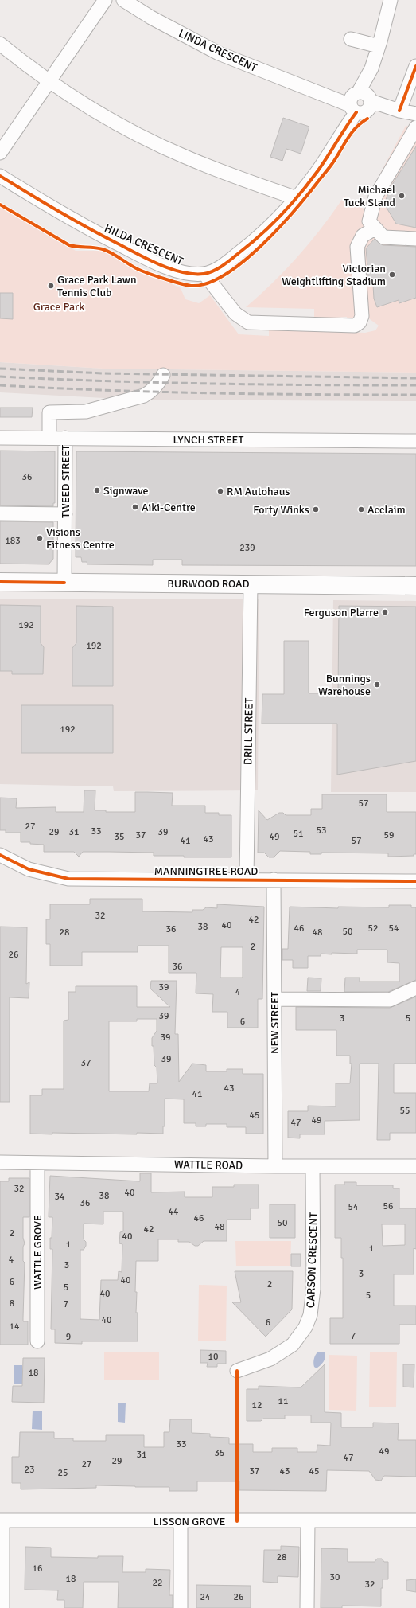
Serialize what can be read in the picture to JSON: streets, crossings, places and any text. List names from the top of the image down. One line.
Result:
{"streets":{"main road":["BURWOOD ROAD"],"street":["LINDA CRESCENT","HILDA CRESCENT","LYNCH STREET","TWEED STREET","DRILL STREET","MANNINGTREE ROAD","NEW STREET","WATTLE ROAD","WATTLE GROVE","CARSON CRESCENT","LISSON GROVE"]},"crossings":[["LINDA CRESCENT","HILDA CRESCENT"],["LYNCH STREET","TWEED STREET"],["TWEED STREET","BURWOOD ROAD"],["BURWOOD ROAD","DRILL STREET"],["DRILL STREET","MANNINGTREE ROAD"],["MANNINGTREE ROAD","NEW STREET"],["NEW STREET","WATTLE ROAD"],["WATTLE ROAD","WATTLE GROVE"],["WATTLE ROAD","CARSON CRESCENT"]],"parks":["Grace Park"],"places":["Michael Tuck Stand","Victorian Weightlifting Stadium","Grace Park Lawn Tennis Club","Signwave","RM Autohaus","Aiki-Centre","Forty Winks","Acclaim","Visions Fitness Centre","Ferguson Plarre","Bunnings Warehouse"],"house_numbers":["36","183","239","192","192","192","57","27","53","33","29","31","39","51","37","59","35","49","43","41","57","32","42","40","38","46","52","54","36","50","28","48","2","26","36","39","4","39","3","5","6","39","39","37","43","41","55","45","49","47","32","40","38","34","36","56","54","44","46","50","48","42","2","40","1","1","4","3","3","40","6","2","5","40","5","8","7","40","6","14","7","9","10","18","11","12","33","49","35","31","47","29","27","23","37","43","45","25","28","16","30","18","22","32","24","26"]}
